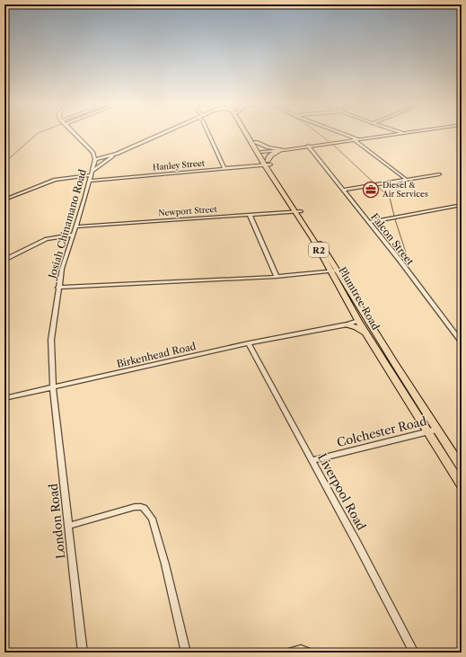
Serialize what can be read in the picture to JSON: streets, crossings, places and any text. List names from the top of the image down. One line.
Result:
{"streets":{"highway":["R2","Plumtree Road"],"street":["Hanley Street","Newport Street","Josiah Chinamano Road","Falcon Street","Birkenhead Road","Colchester Road","Liverpool Road","London Road"]},"crossings":[["Hanley Street","Josiah Chinamano Road"],["Hanley Street","Plumtree Road"],["Newport Street","Josiah Chinamano Road"],["Newport Street","Plumtree Road"],["Josiah Chinamano Road","Birkenhead Road"],["Josiah Chinamano Road","London Road"],["Plumtree Road","Birkenhead Road"],["Plumtree Road","Colchester Road"],["Birkenhead Road","Liverpool Road"],["Birkenhead Road","London Road"],["Colchester Road","Liverpool Road"]],"places":{"office":["Diesel & Air Services"]}}
